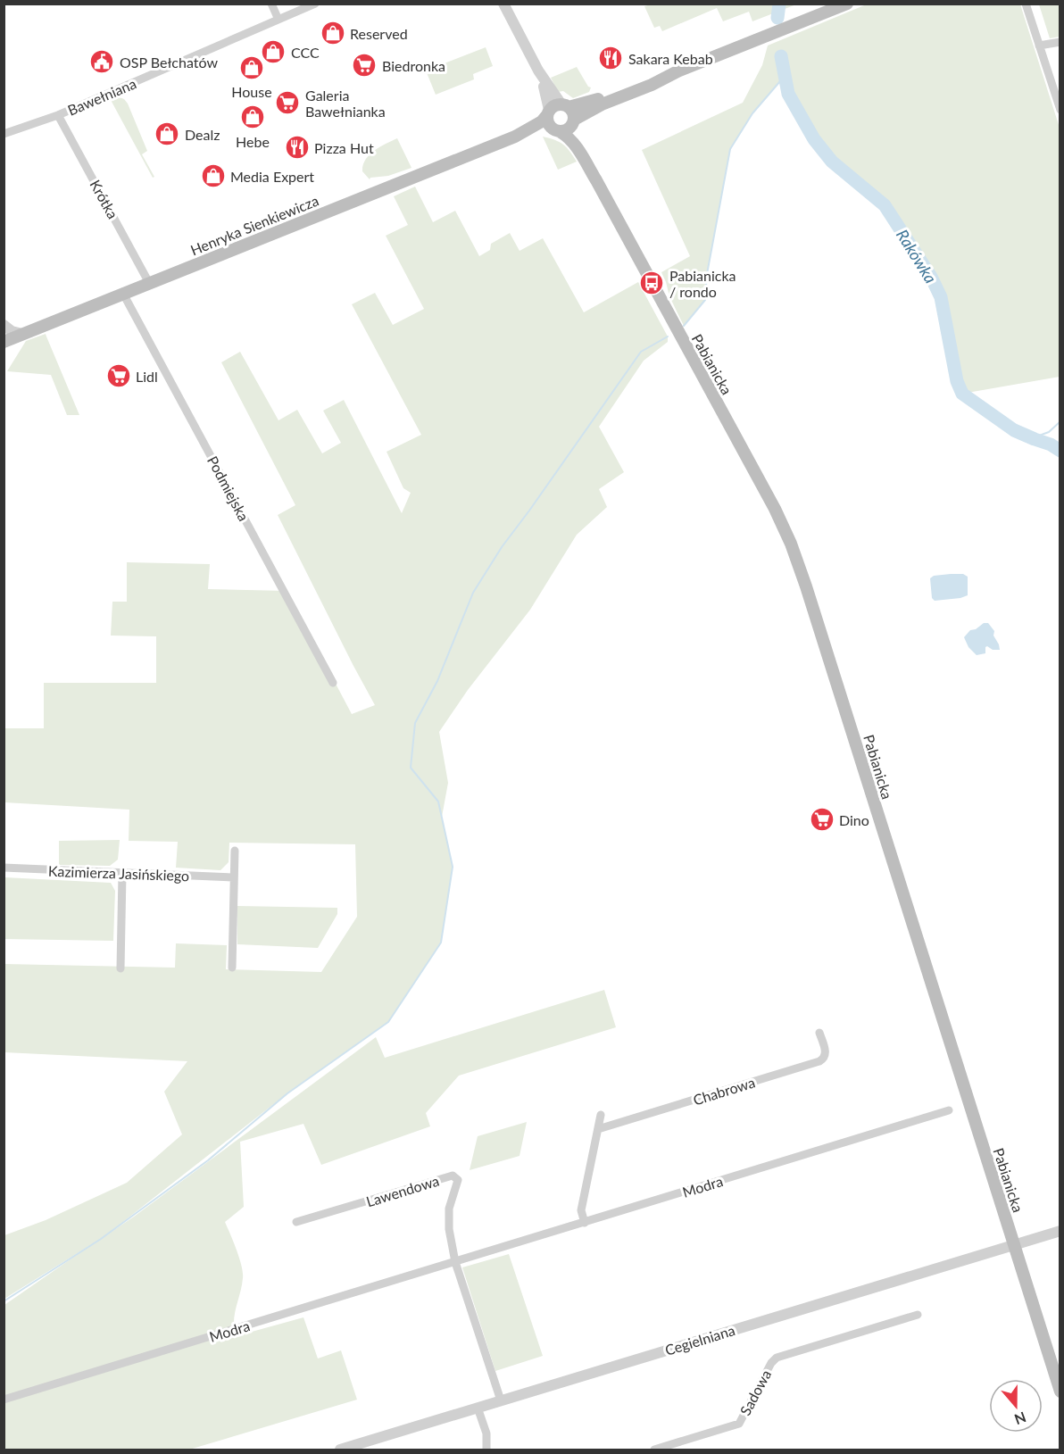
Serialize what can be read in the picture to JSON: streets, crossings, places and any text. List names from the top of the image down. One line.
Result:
{"streets":{"main road":["Henryka Sienkiewicza","Pabianicka"],"street":["Bawełniana","Krótka","Podmiejska","Kazimierza Jasińskiego","Chabrowa","Modra","Lawendowa","Cegielniana","Sadowa"]},"crossings":[["Bawełniana","Krótka"],["Krótka","Henryka Sienkiewicza"],["Henryka Sienkiewicza","Pabianicka"],["Henryka Sienkiewicza","Podmiejska"],["Pabianicka","Cegielniana"],["Modra","Lawendowa"]],"water":["Rakówka"],"places":{"shop":["Reserved","CCC","House","Hebe","Dealz","Media Expert"],"restaurant":["Sakara Kebab","Pizza Hut"],"public building":["OSP Bełchatów"],"supermarket":["Biedronka","Galeria Bawełnianka","Lidl","Dino"],"bus stop":["Pabianicka / rondo"]},"north":"bottom"}
